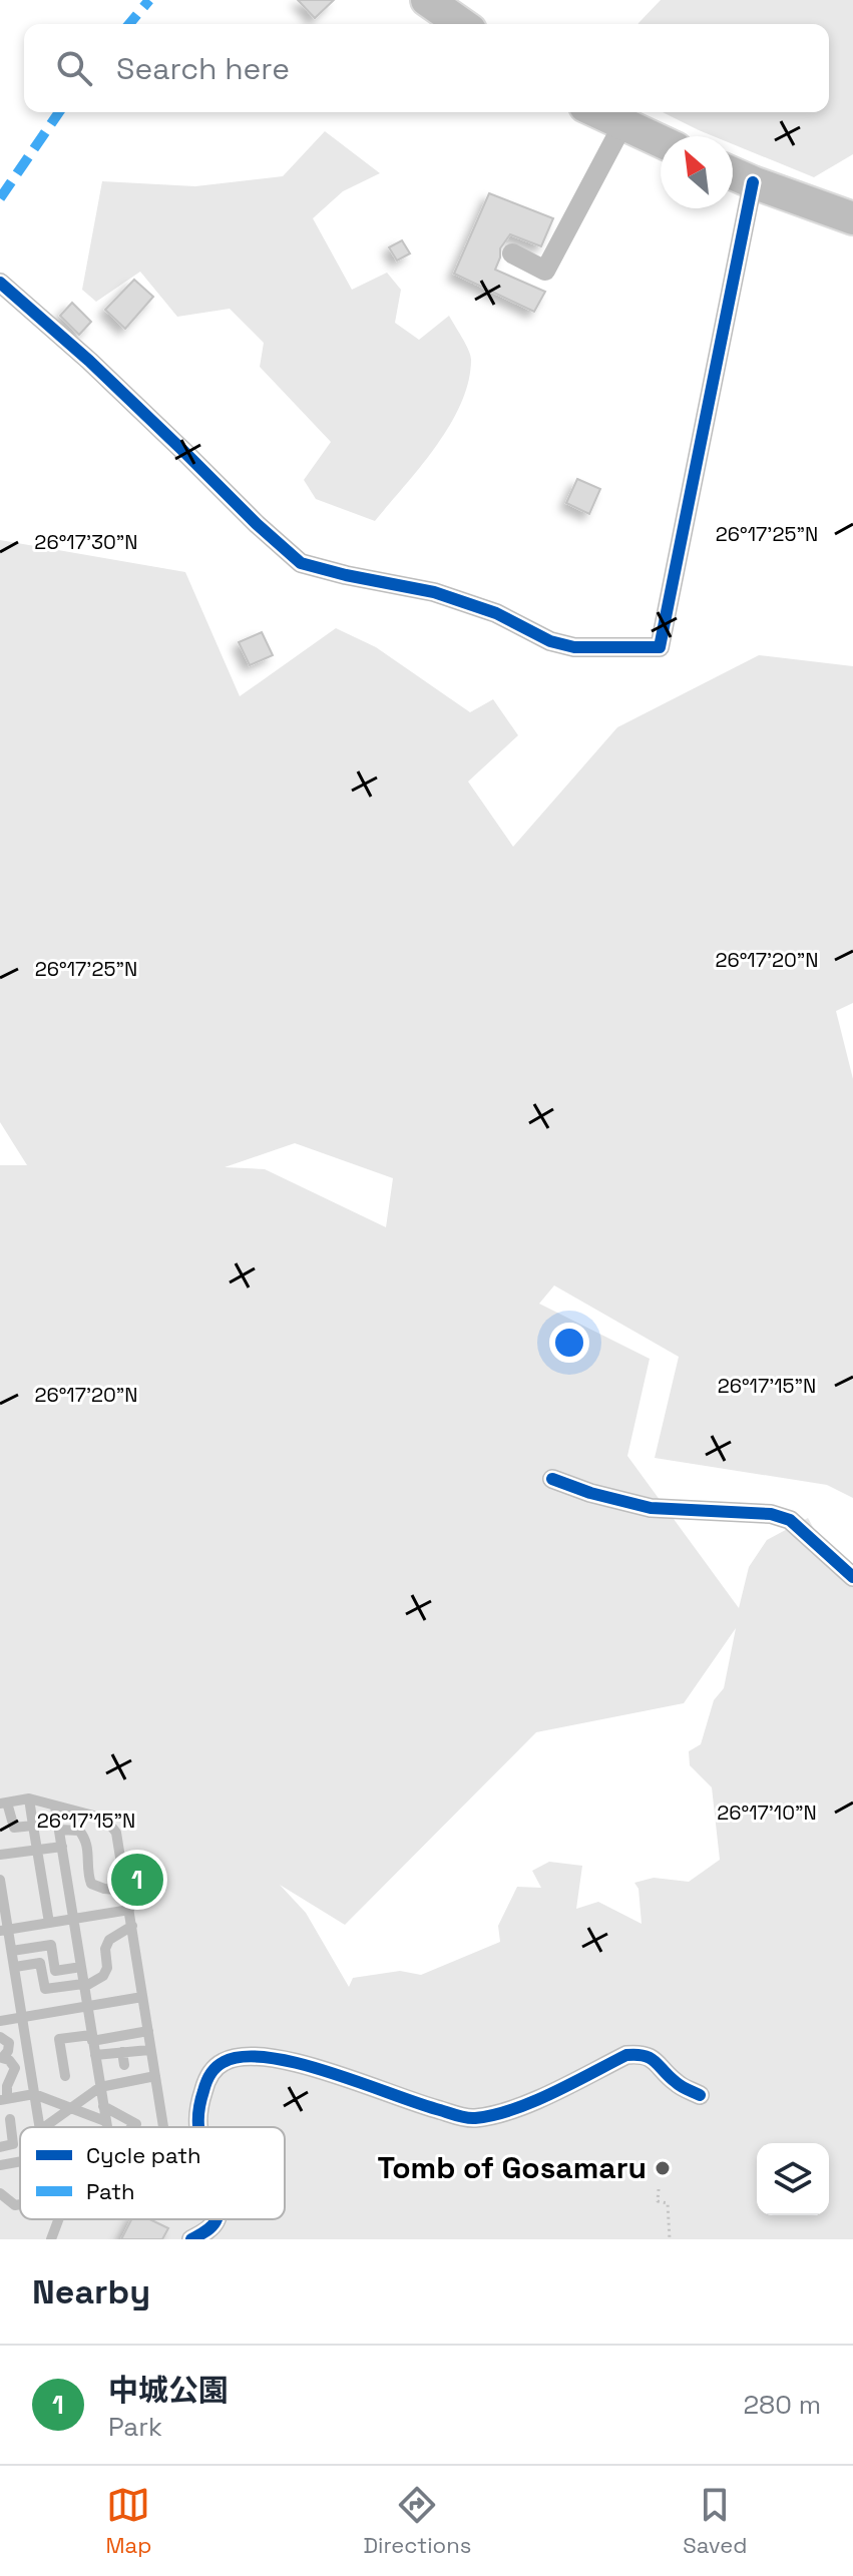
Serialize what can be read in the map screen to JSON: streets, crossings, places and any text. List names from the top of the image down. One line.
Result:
{"places":["Tomb of Gosamaru"],"legend":["Cycle path","Path"],"north":"top left","page":{"search":"Search here","pins":"1","heading":"Nearby","list":[{"mark":"1","name":"中城公園","note":"Park","value":"280 m"}],"nav":["Map","Directions","Saved"]},"coordinates":["26°17'25\"N","26°17'30\"N","26°17'20\"N","26°17'15\"N","26°17'10\"N"]}
